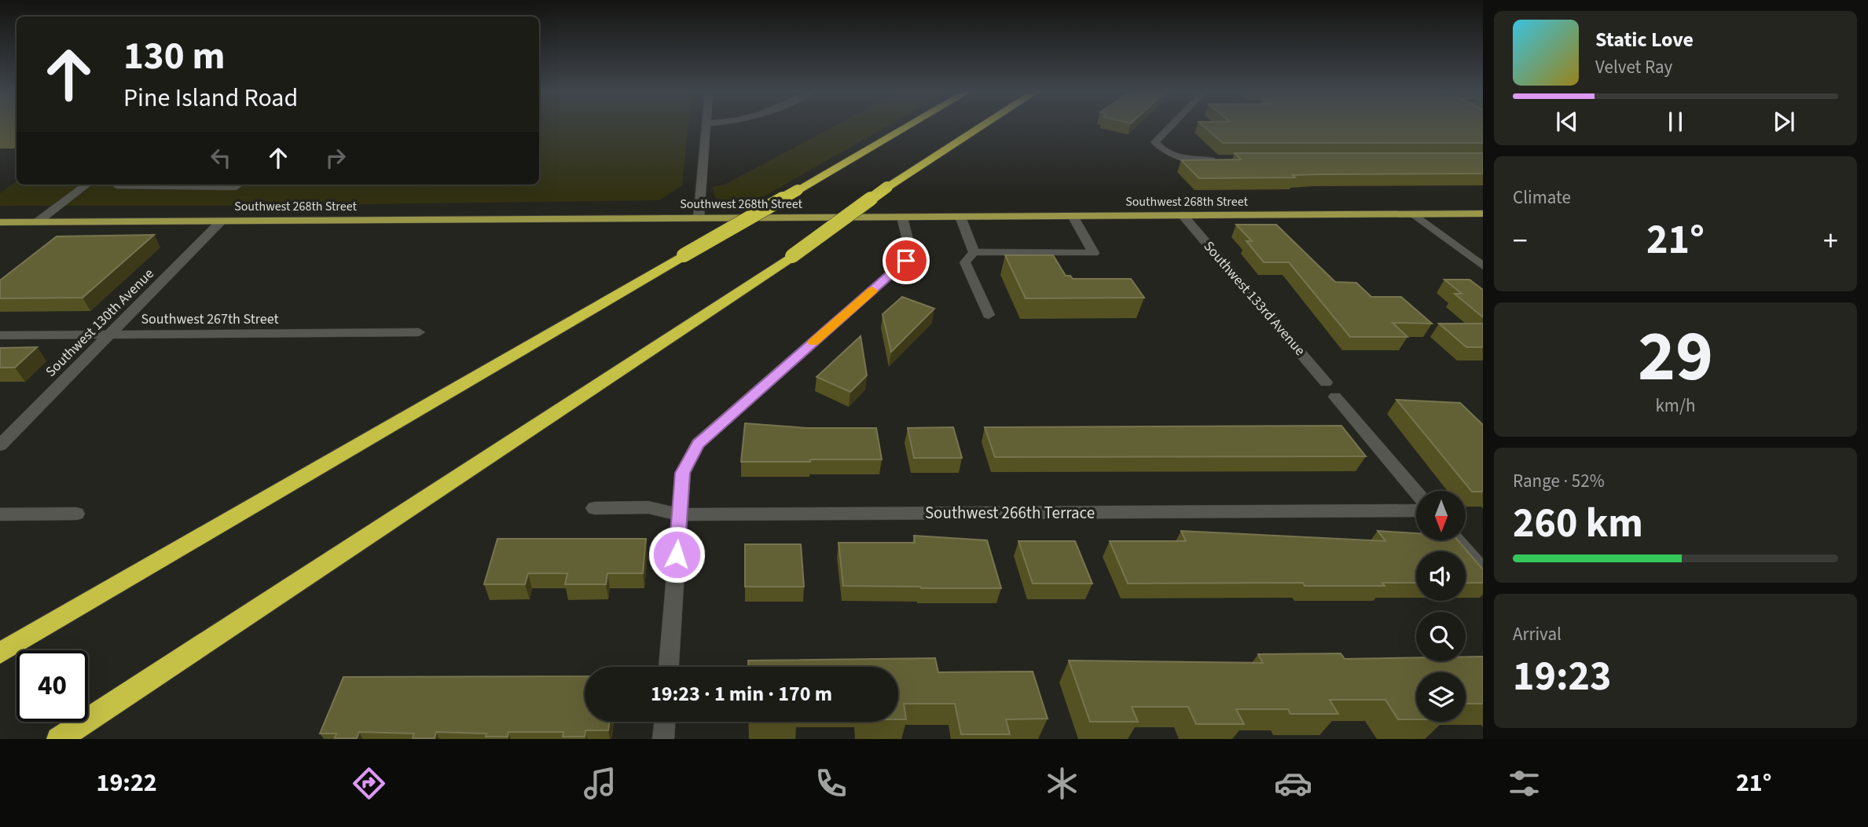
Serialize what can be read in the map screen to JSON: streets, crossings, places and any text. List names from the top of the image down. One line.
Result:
{"streets":{"main road":["Southwest 268th Street"],"street":["Southwest 133rd Avenue","Southwest 267th Street","Southwest 130th Avenue","Southwest 266th Terrace"]},"crossings":[["Southwest 268th Street","Southwest 133rd Avenue"],["Southwest 268th Street","Southwest 130th Avenue"],["Southwest 267th Street","Southwest 130th Avenue"]],"north":"bottom","page":{"turn":["130 m","Pine Island Road"],"song":["Static Love","Velvet Ray"],"tile":["Climate",["29","km/h"],["Range · 52%","260 km"],["Arrival","19:23"]],"heat":["−","21°","+"],"limit":"40","trip":"19:23 · 1 min · 170 m","tabs":["19:22","21°"]}}
